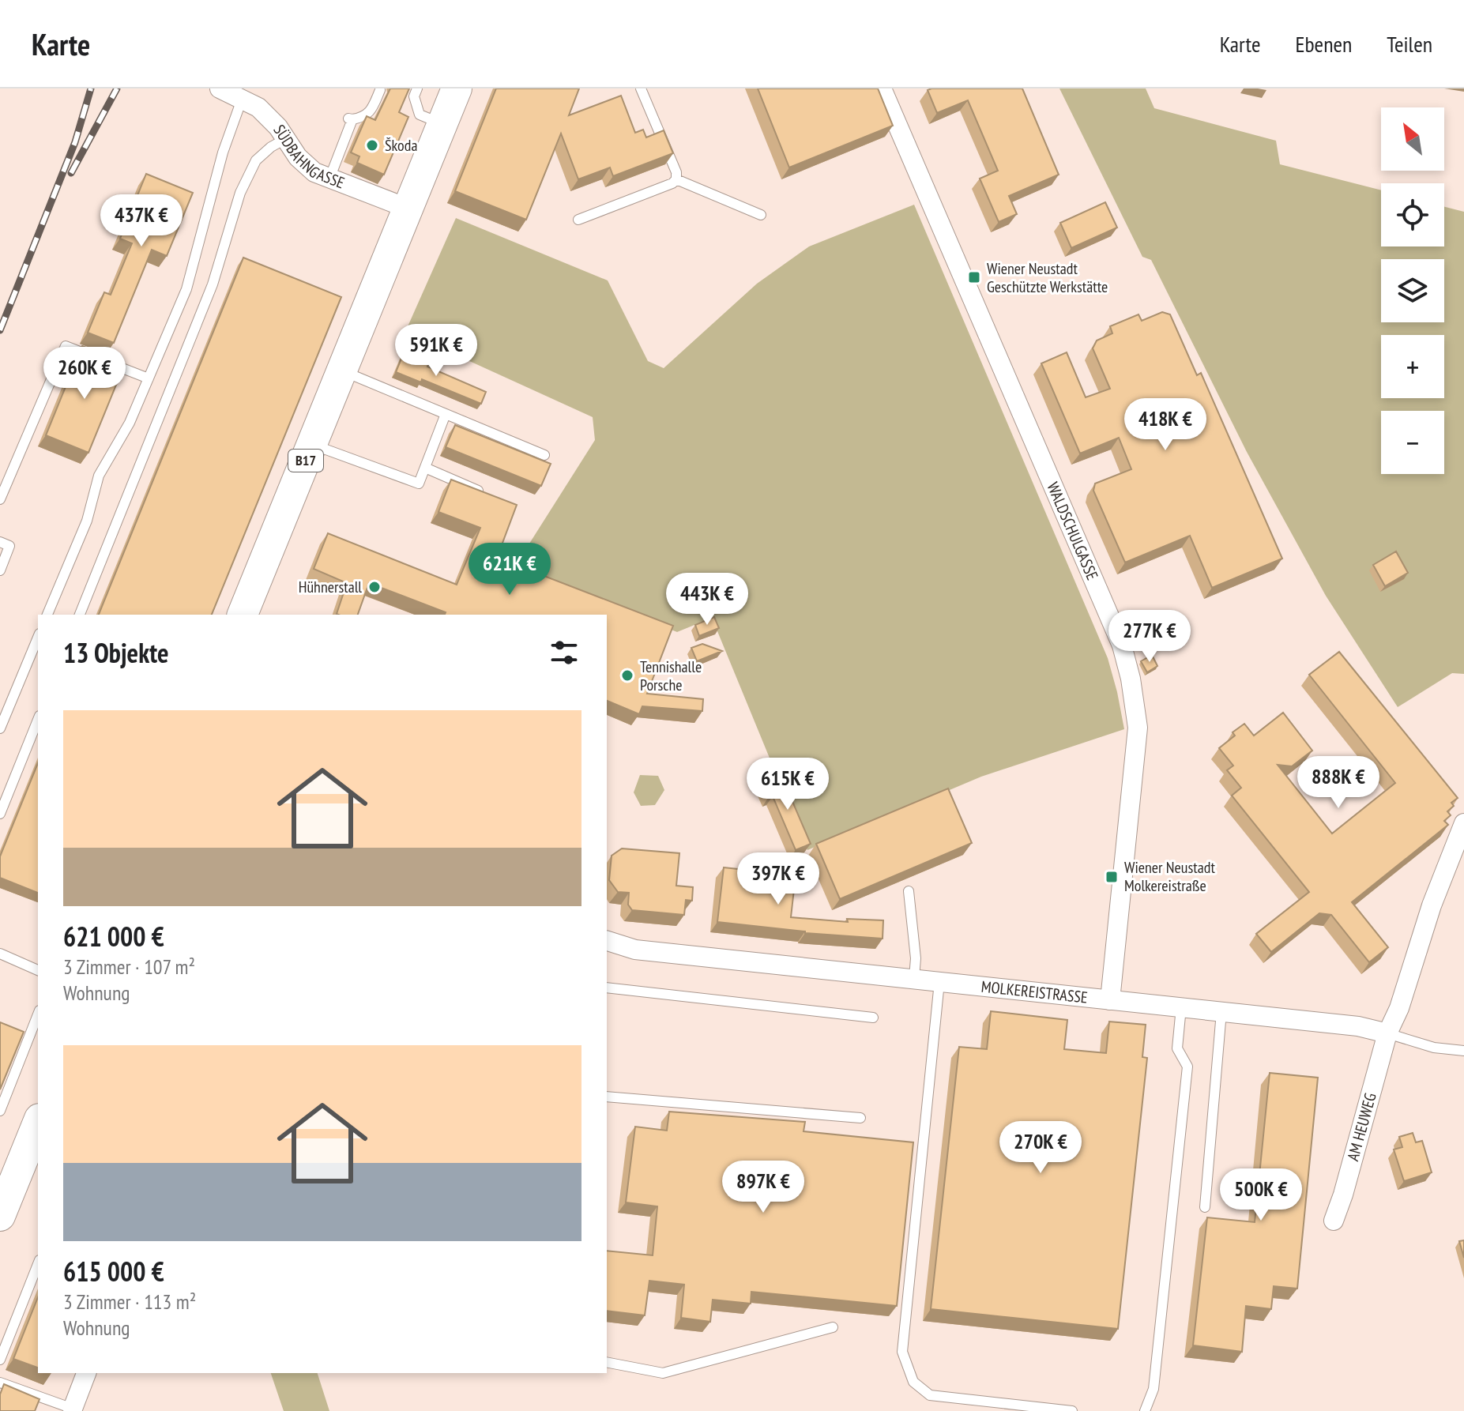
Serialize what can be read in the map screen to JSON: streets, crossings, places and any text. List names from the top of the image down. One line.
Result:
{"streets":{"main road":["B17"],"street":["SÜDBAHNGASSE","WALDSCHULGASSE","MOLKEREISTRASSE","AM HEUWEG"]},"crossings":[["SÜDBAHNGASSE","B17"],["WALDSCHULGASSE","MOLKEREISTRASSE"],["MOLKEREISTRASSE","AM HEUWEG"]],"places":{"other":["Škoda","Hühnerstall","Tennishalle Porsche"],"transit":["Wiener Neustadt Geschützte Werkstätte","Wiener Neustadt Molkereistraße"]},"north":"top left","page":{"header":"Karte","nav":["Karte","Ebenen","Teilen"],"map_buttons":["+","−"],"price":["437K €","591K €","260K €","418K €","621K €","443K €","277K €","888K €","615K €","397K €","270K €","897K €","500K €"],"heading":"13 Objekte","list":[{"name":"621 000 €","note":"3 Zimmer · 107 m² · Wohnung"},{"name":"615 000 €","note":"3 Zimmer · 113 m² · Wohnung"}]}}
